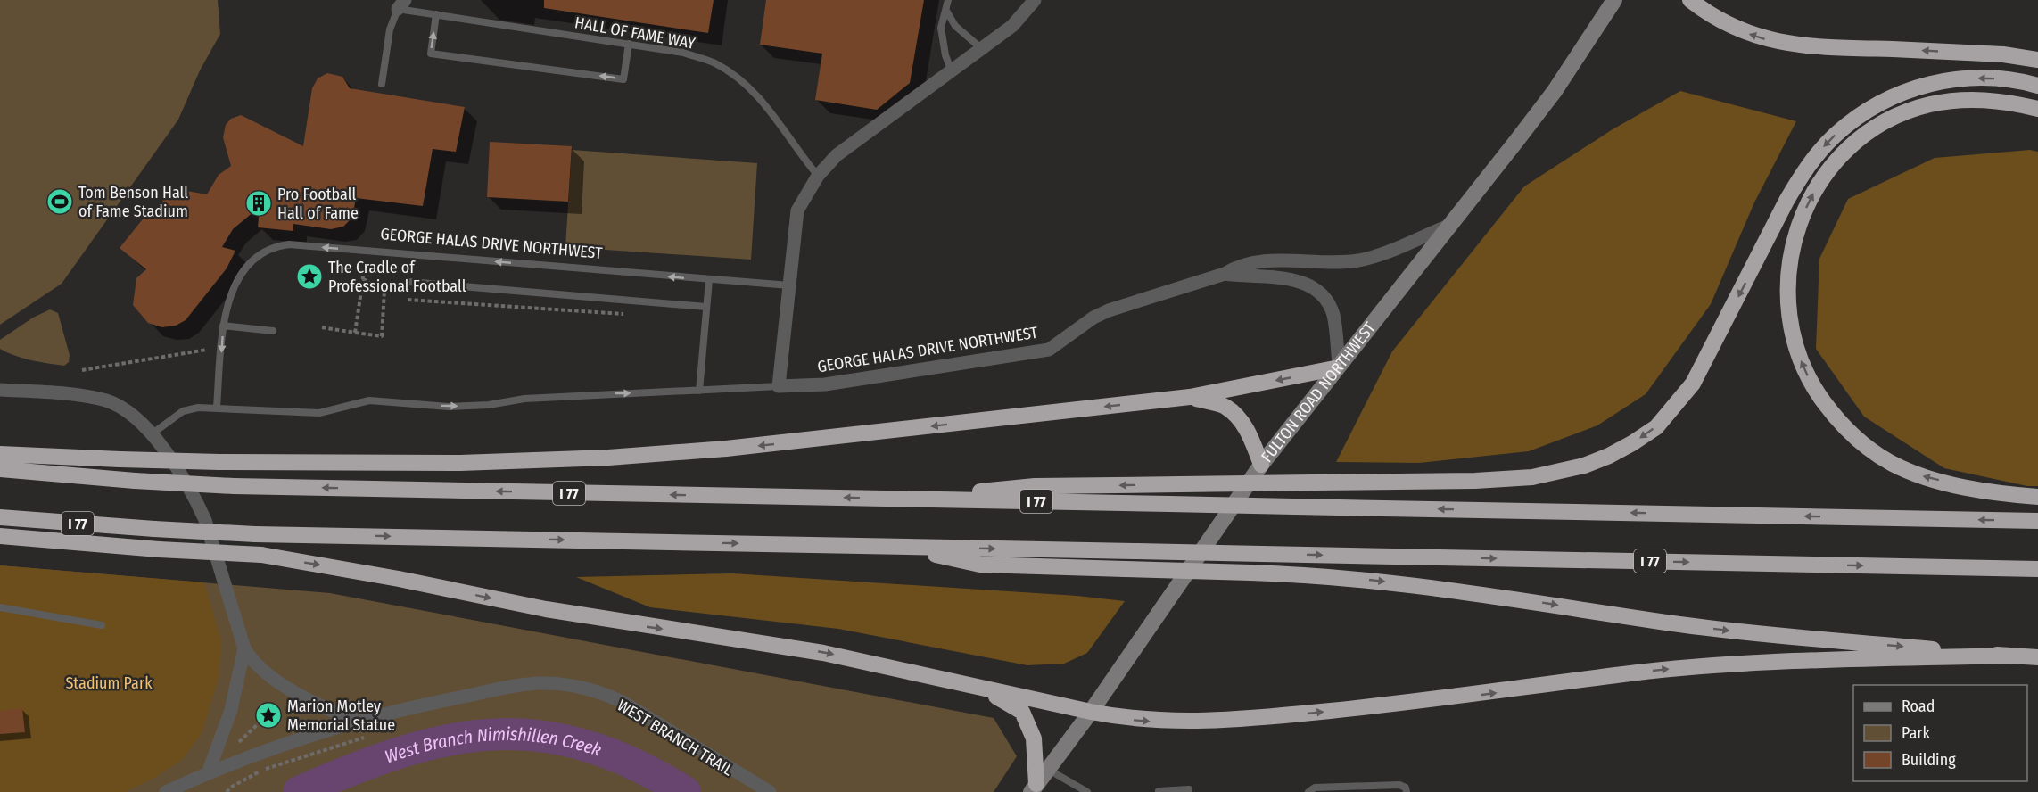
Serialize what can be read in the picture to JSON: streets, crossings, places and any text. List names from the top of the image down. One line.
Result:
{"streets":{"highway":["I 77"],"main road":["FULTON ROAD NORTHWEST"],"street":["GEORGE HALAS DRIVE NORTHWEST"],"lane":["HALL OF FAME WAY"]},"crossings":[["GEORGE HALAS DRIVE NORTHWEST","FULTON ROAD NORTHWEST"]],"water":["West Branch Nimishillen Creek"],"parks":["Stadium Park"],"places":{"sports":["Tom Benson Hall of Fame Stadium"],"building":["Pro Football Hall of Fame"],"place":["The Cradle of Professional Football","Marion Motley Memorial Statue"]},"legend":["Road","Park","Building"]}
